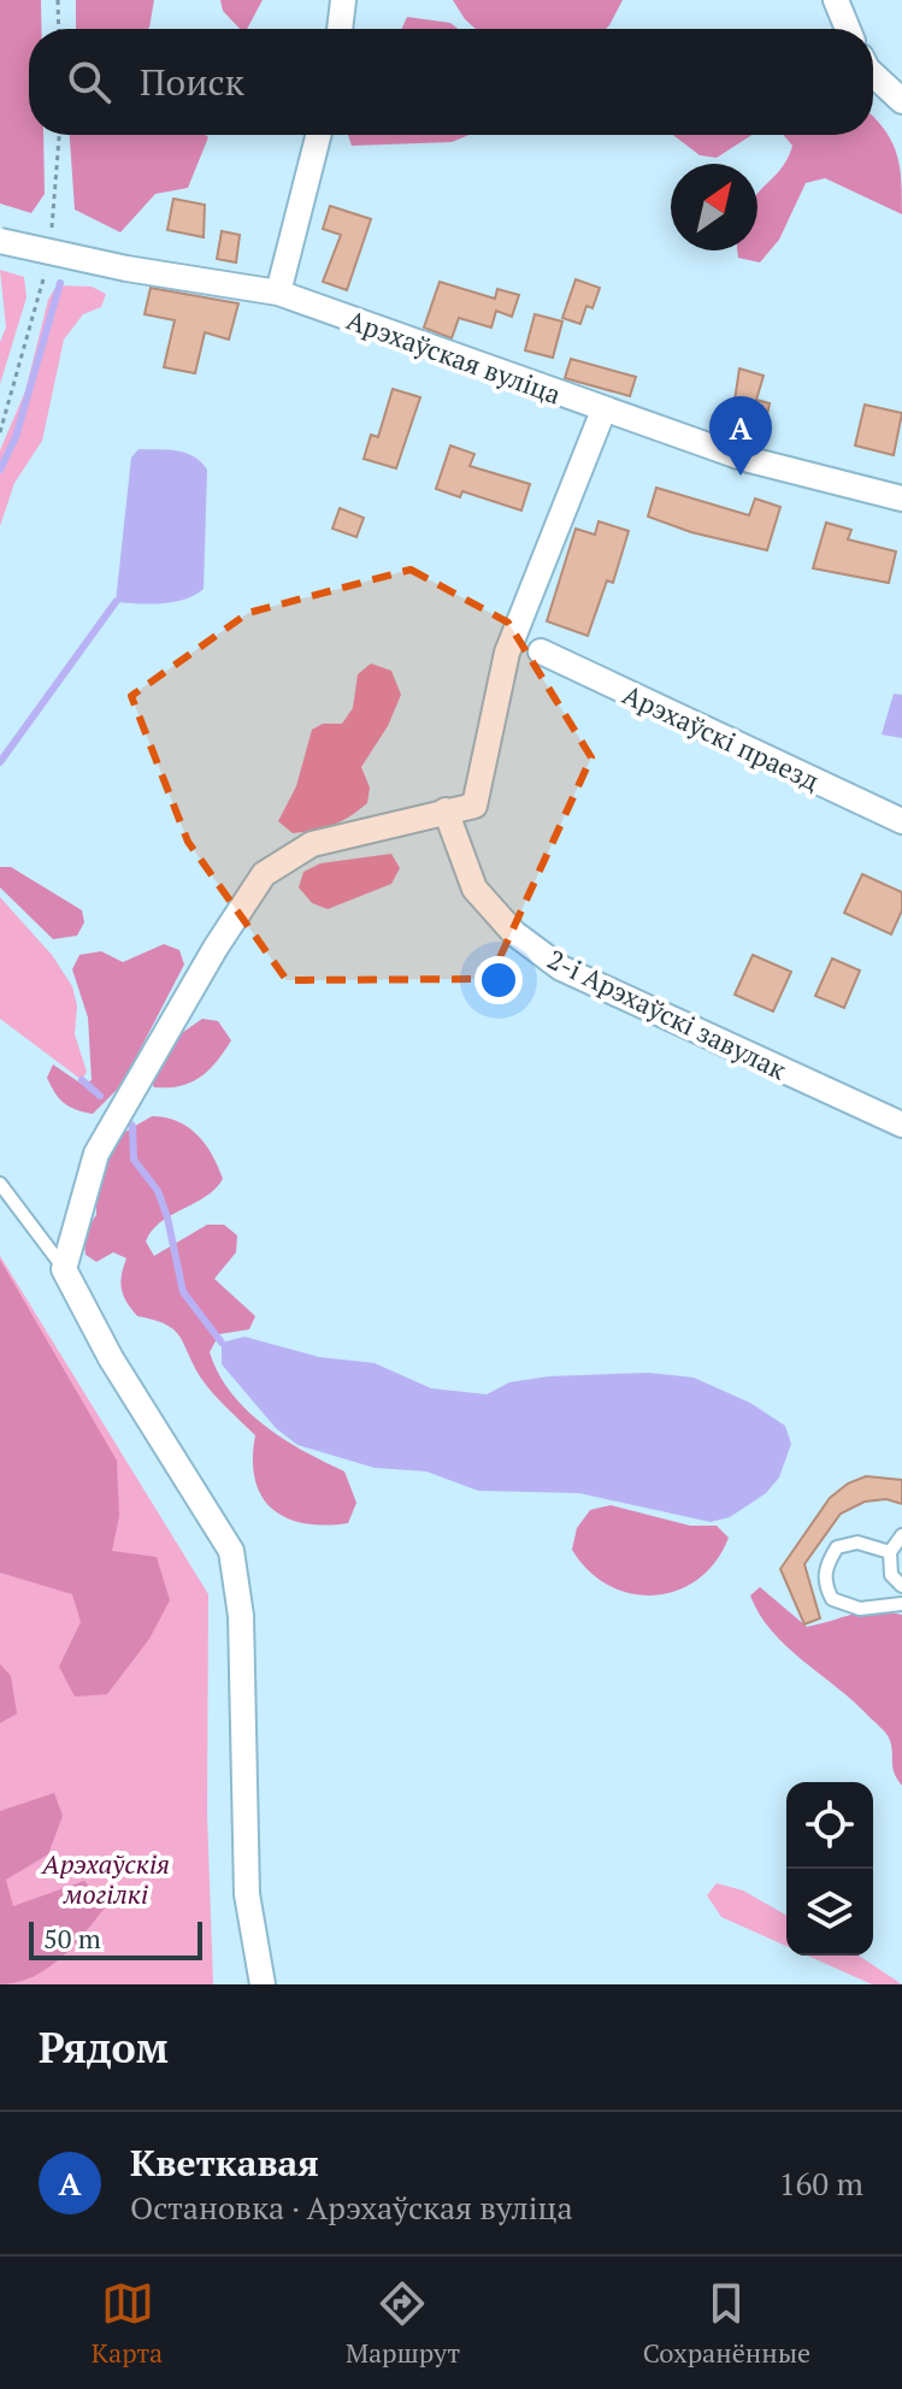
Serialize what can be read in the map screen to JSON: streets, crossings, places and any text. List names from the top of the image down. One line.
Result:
{"streets":{"street":["Арэхаўская вуліца","Арэхаўскі праезд","2-і Арэхаўскі завулак"]},"parks":["Арэхаўскія могілкі"],"scale_bar":"50 m","north":"top right","page":{"search":"Поиск","pins":"A","scale":"50 m","heading":"Рядом","list":[{"mark":"A","name":"Кветкавая","note":"Остановка · Арэхаўская вуліца","value":"160 m"}],"nav":["Карта","Маршрут","Сохранённые"]}}
